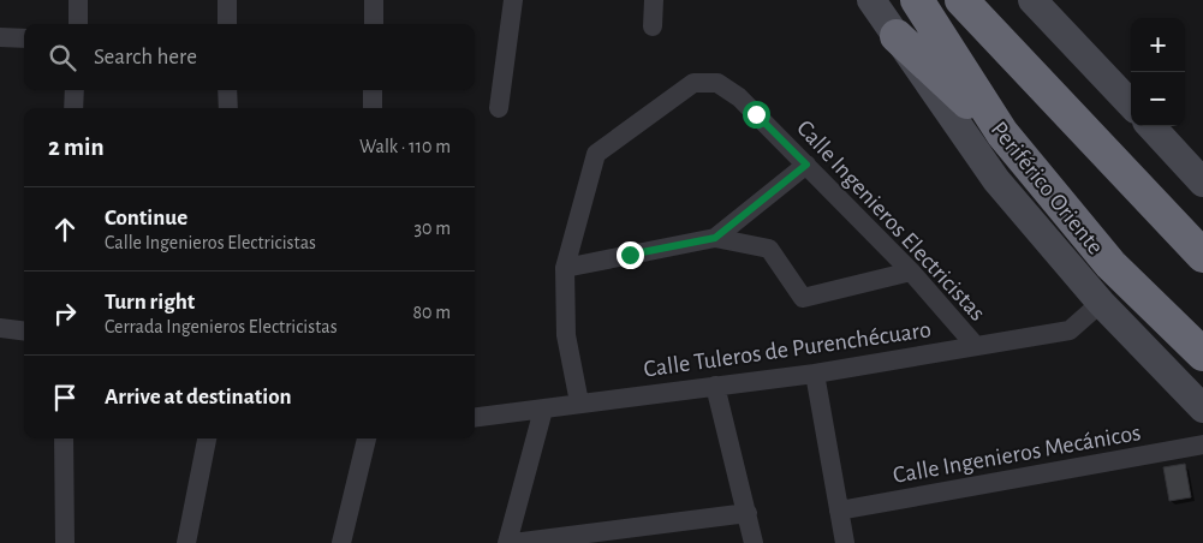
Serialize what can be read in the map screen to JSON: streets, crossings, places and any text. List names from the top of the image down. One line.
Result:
{"streets":{"highway":["Periférico Oriente"],"street":["Calle Ingenieros Electricistas","Calle Tuleros de Purenchécuaro","Calle Ingenieros Mecánicos"]},"crossings":[["Calle Ingenieros Electricistas","Calle Tuleros de Purenchécuaro"]],"page":{"map_buttons":["+","−"],"search":"Search here","heading":["2 min","Walk · 110 m"],"list":[["Continue","Calle Ingenieros Electricistas","30 m"],["Turn right","Cerrada Ingenieros Electricistas","80 m"],"Arrive at destination"]}}
